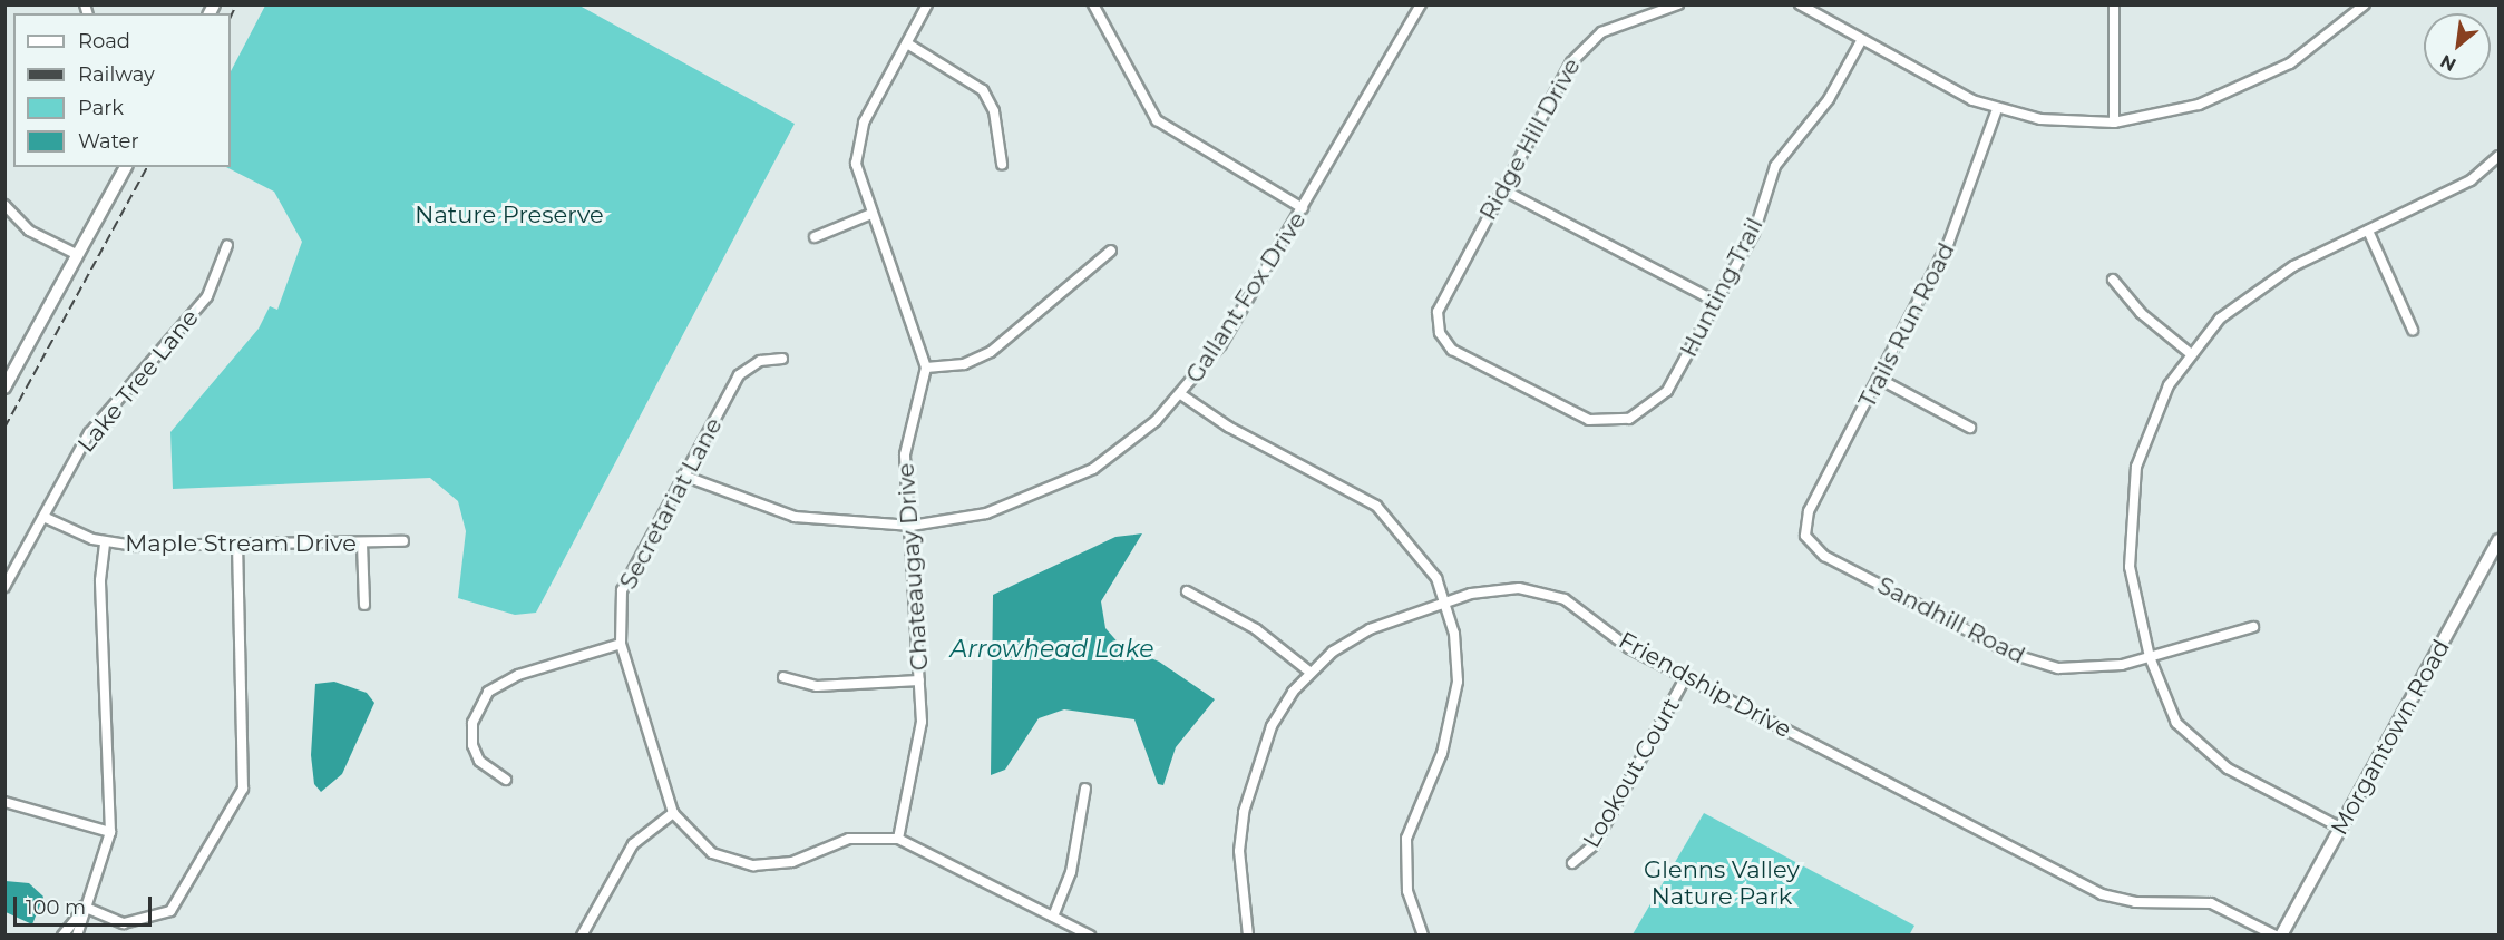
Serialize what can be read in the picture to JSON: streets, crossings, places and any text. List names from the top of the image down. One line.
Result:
{"streets":{"main road":["Morgantown Road"],"street":["Ridge Hill Drive","Hunting Trail","Gallant Fox Drive","Trails Run Road","Lake Tree Lane","Secretariat Lane","Maple Stream Drive","Chateaugay Drive","Sandhill Road","Friendship Drive","Lookout Court"]},"crossings":[["Ridge Hill Drive","Hunting Trail"],["Gallant Fox Drive","Secretariat Lane"],["Gallant Fox Drive","Chateaugay Drive"],["Trails Run Road","Sandhill Road"],["Lake Tree Lane","Maple Stream Drive"],["Secretariat Lane","Chateaugay Drive"],["Friendship Drive","Lookout Court"]],"water":["Arrowhead Lake"],"parks":["Nature Preserve","Glenns Valley Nature Park"],"legend":["Road","Railway","Park","Water"],"scale_bar":"100 m","north":"bottom left"}
